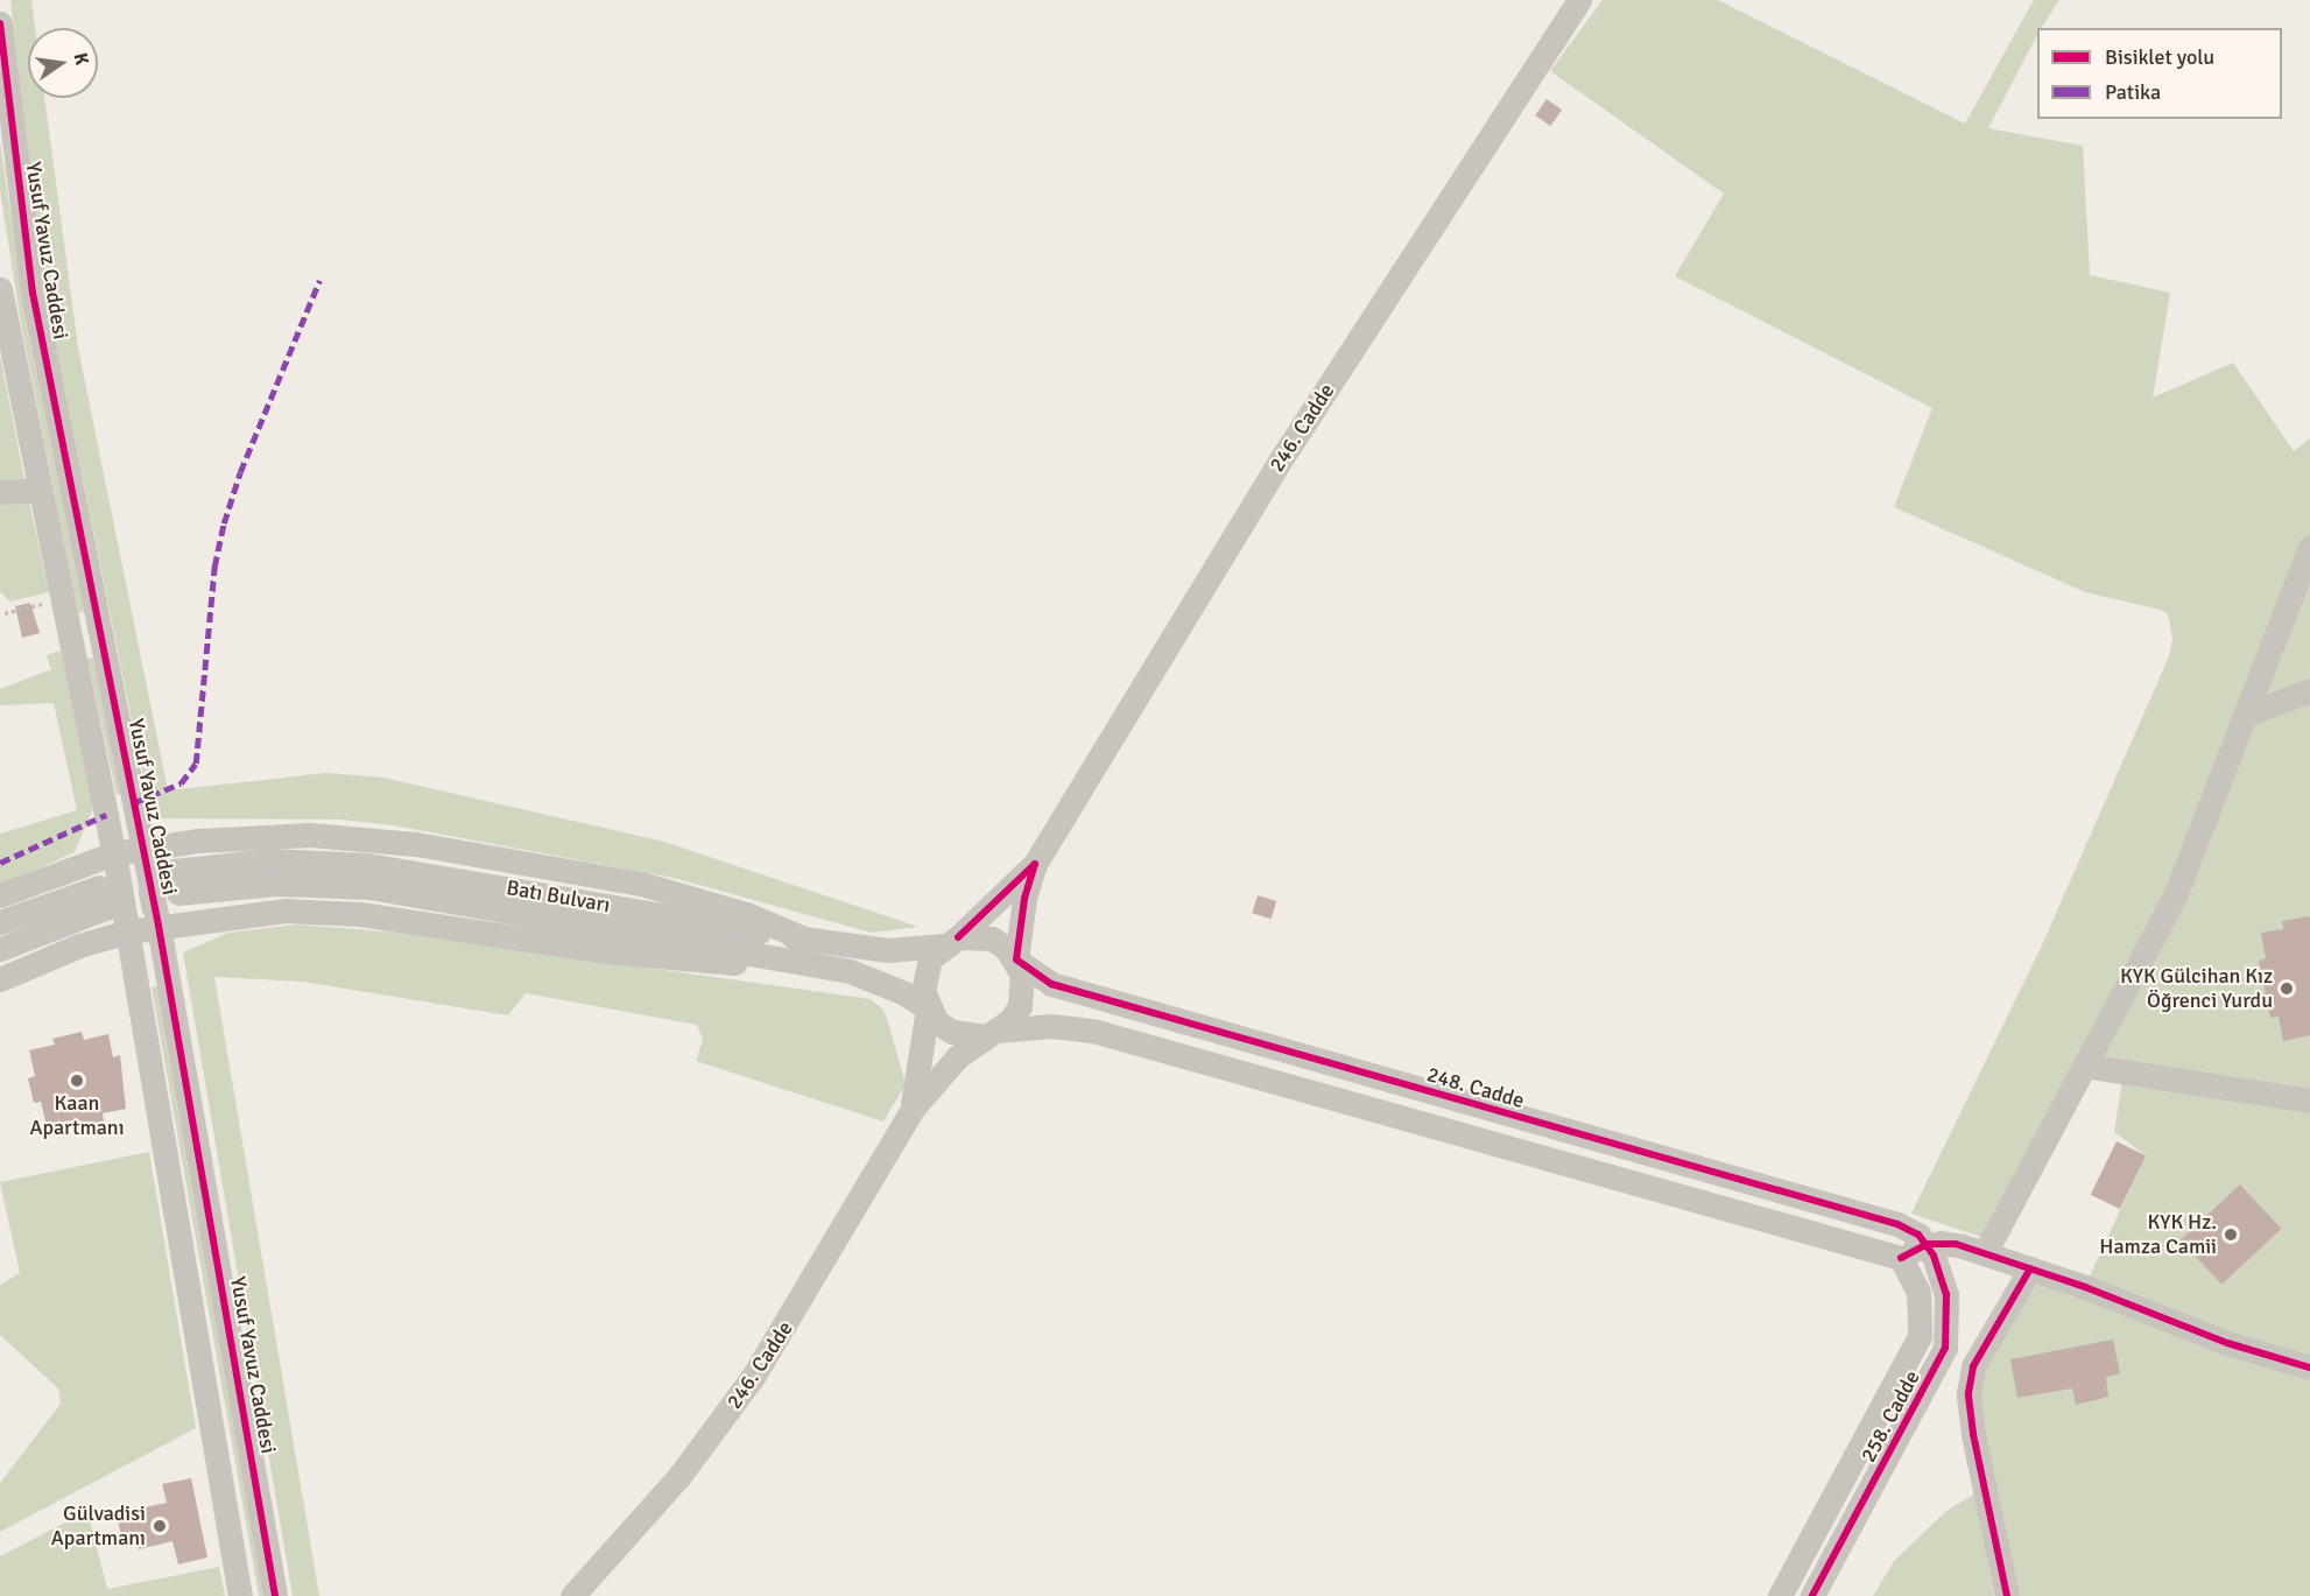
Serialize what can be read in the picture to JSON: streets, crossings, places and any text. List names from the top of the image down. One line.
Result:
{"streets":{"street":["Yusuf Yavuz Caddesi","246. Cadde","Batı Bulvarı","248. Cadde","258. Cadde"]},"crossings":[["246. Cadde","Batı Bulvarı"],["246. Cadde","248. Cadde"],["Batı Bulvarı","248. Cadde"],["248. Cadde","258. Cadde"]],"places":["KYK Gülcihan Kız Öğrenci Yurdu","Kaan Apartmanı","KYK Hz. Hamza Camii","Gülvadisi Apartmanı"],"legend":["Bisiklet yolu","Patika"],"north":"right"}
